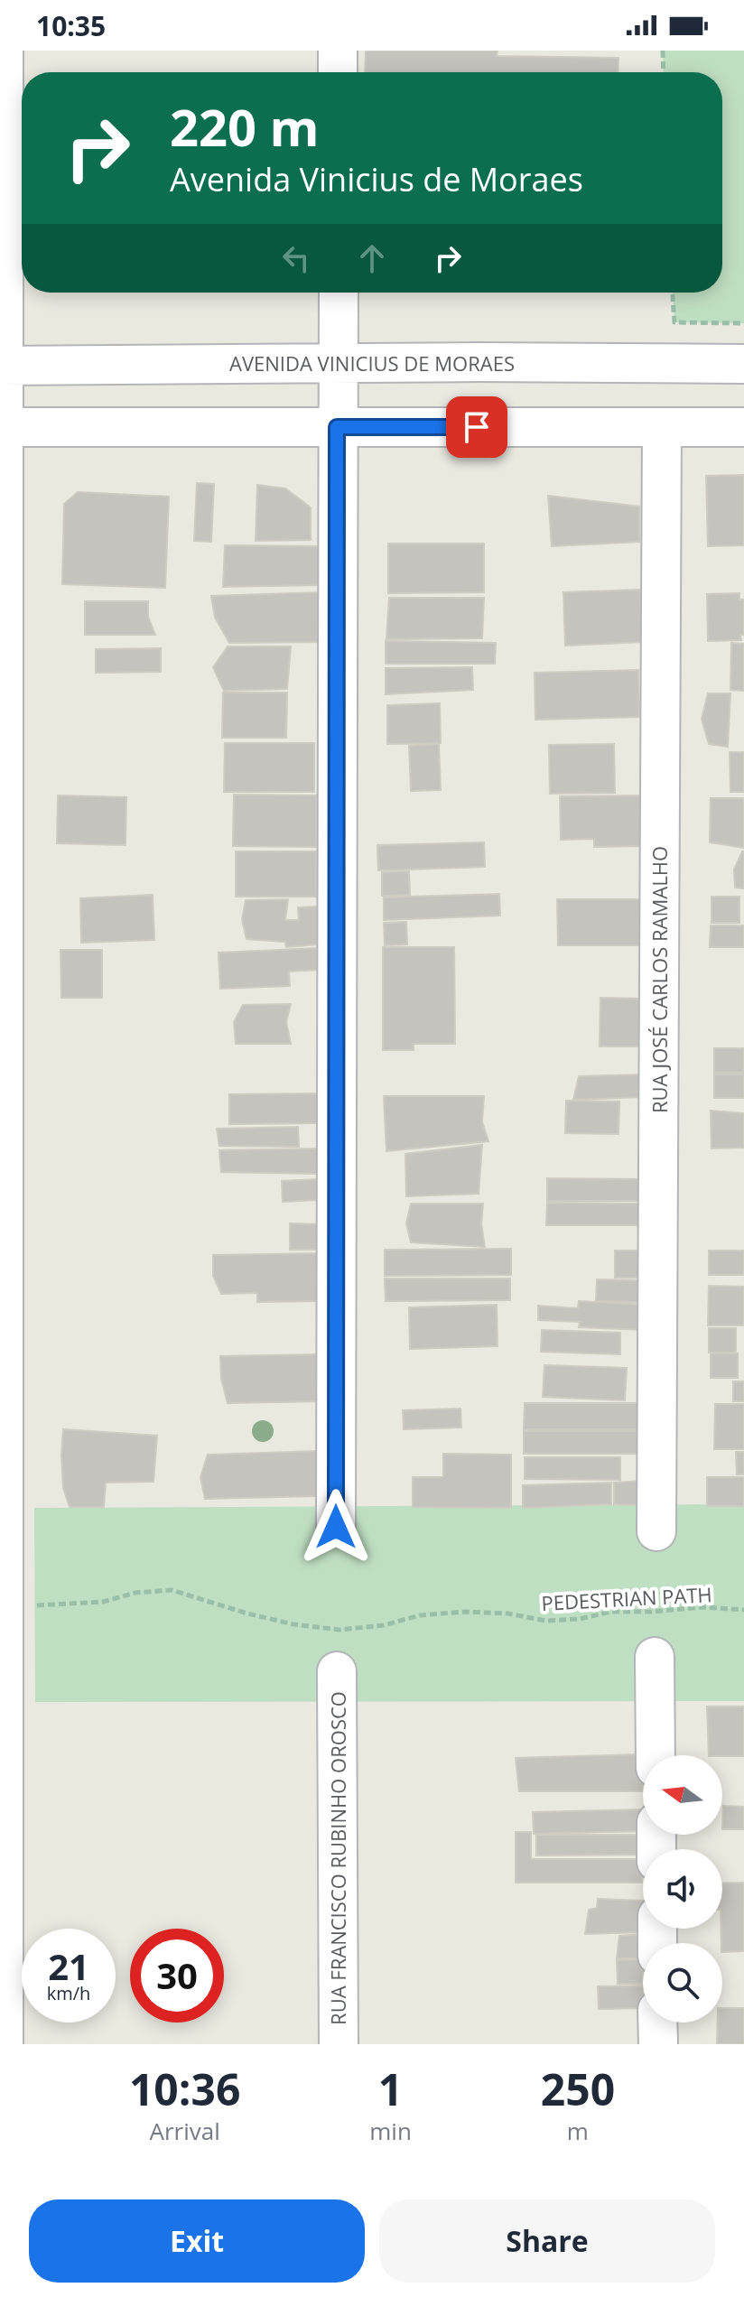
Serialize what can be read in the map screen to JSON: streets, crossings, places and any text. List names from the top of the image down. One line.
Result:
{"streets":{"street":["AVENIDA VINICIUS DE MORAES","RUA JOSÉ CARLOS RAMALHO","RUA FRANCISCO RUBINHO OROSCO"],"path":["PEDESTRIAN PATH"]},"north":"left","page":{"status":"10:35","turn":["220 m","Avenida Vinicius de Moraes"],"speed":"21 km/h","limit":"30","eta":["10:36","Arrival","1","min","250","m"],"buttons":["Exit","Share"]}}
